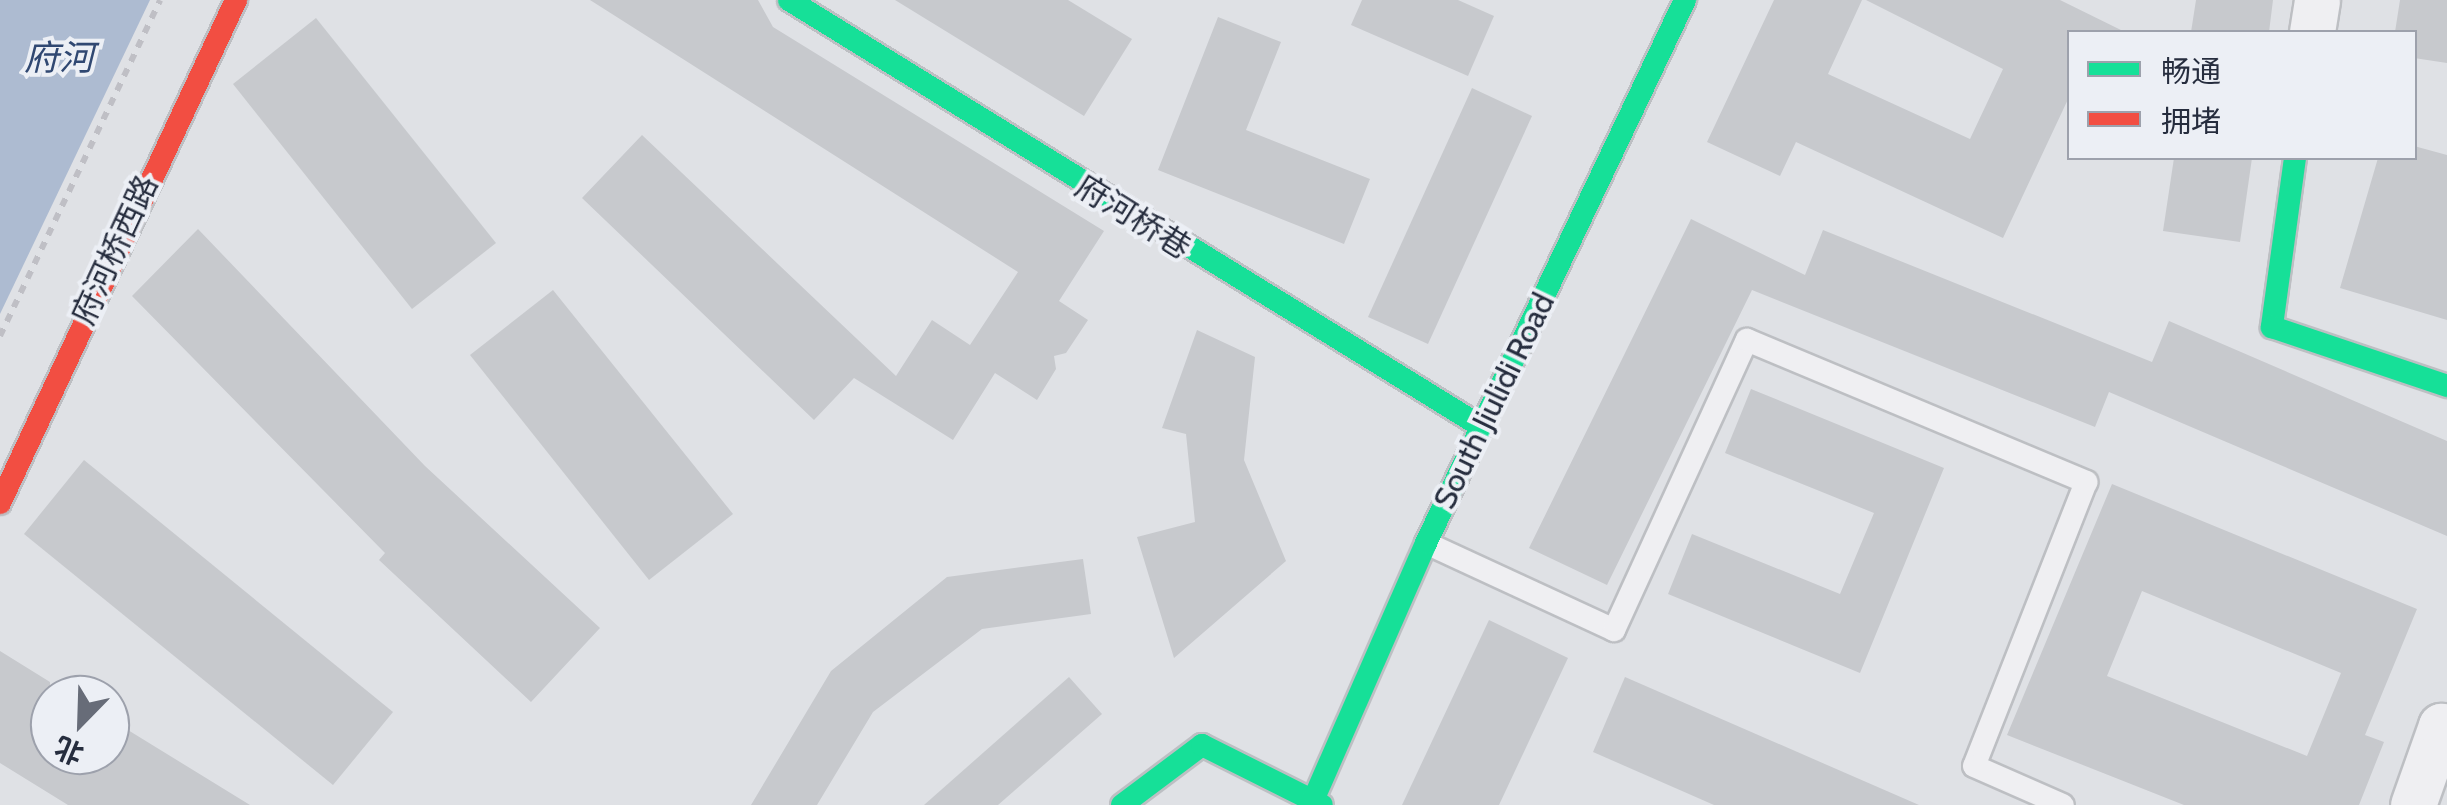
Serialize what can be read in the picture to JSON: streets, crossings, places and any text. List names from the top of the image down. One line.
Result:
{"streets":{"street":["府河桥巷","府河桥西路","South Jiulidi Road"]},"crossings":[["府河桥巷","South Jiulidi Road"]],"water":["府河"],"legend":["畅通","拥堵"],"north":"bottom left"}
